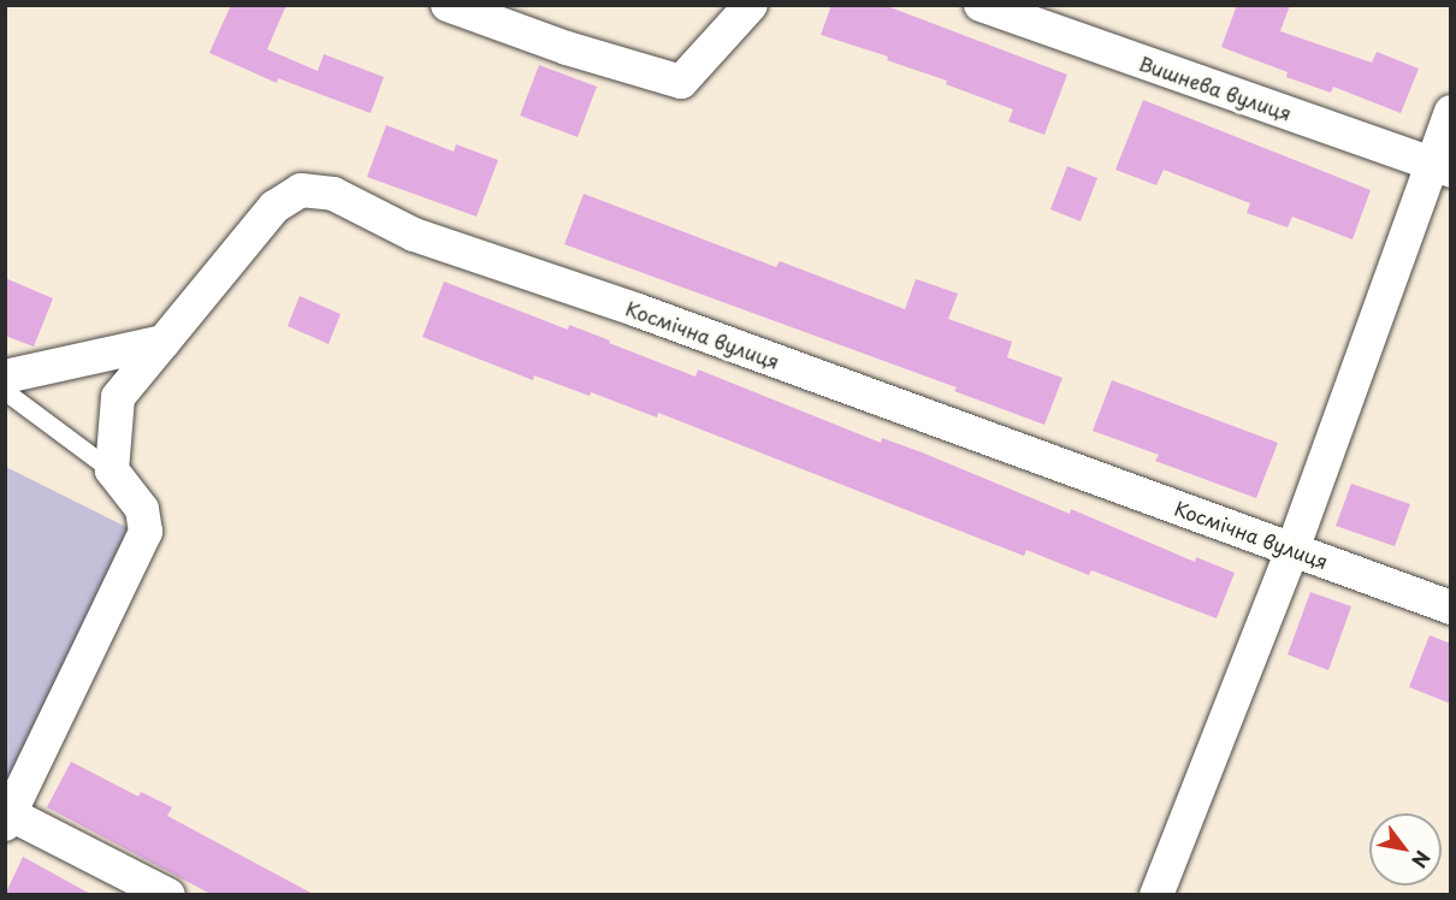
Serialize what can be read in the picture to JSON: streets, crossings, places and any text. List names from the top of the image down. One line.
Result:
{"streets":{"street":["Вишнева вулиця","Космічна вулиця"]},"north":"bottom right"}
